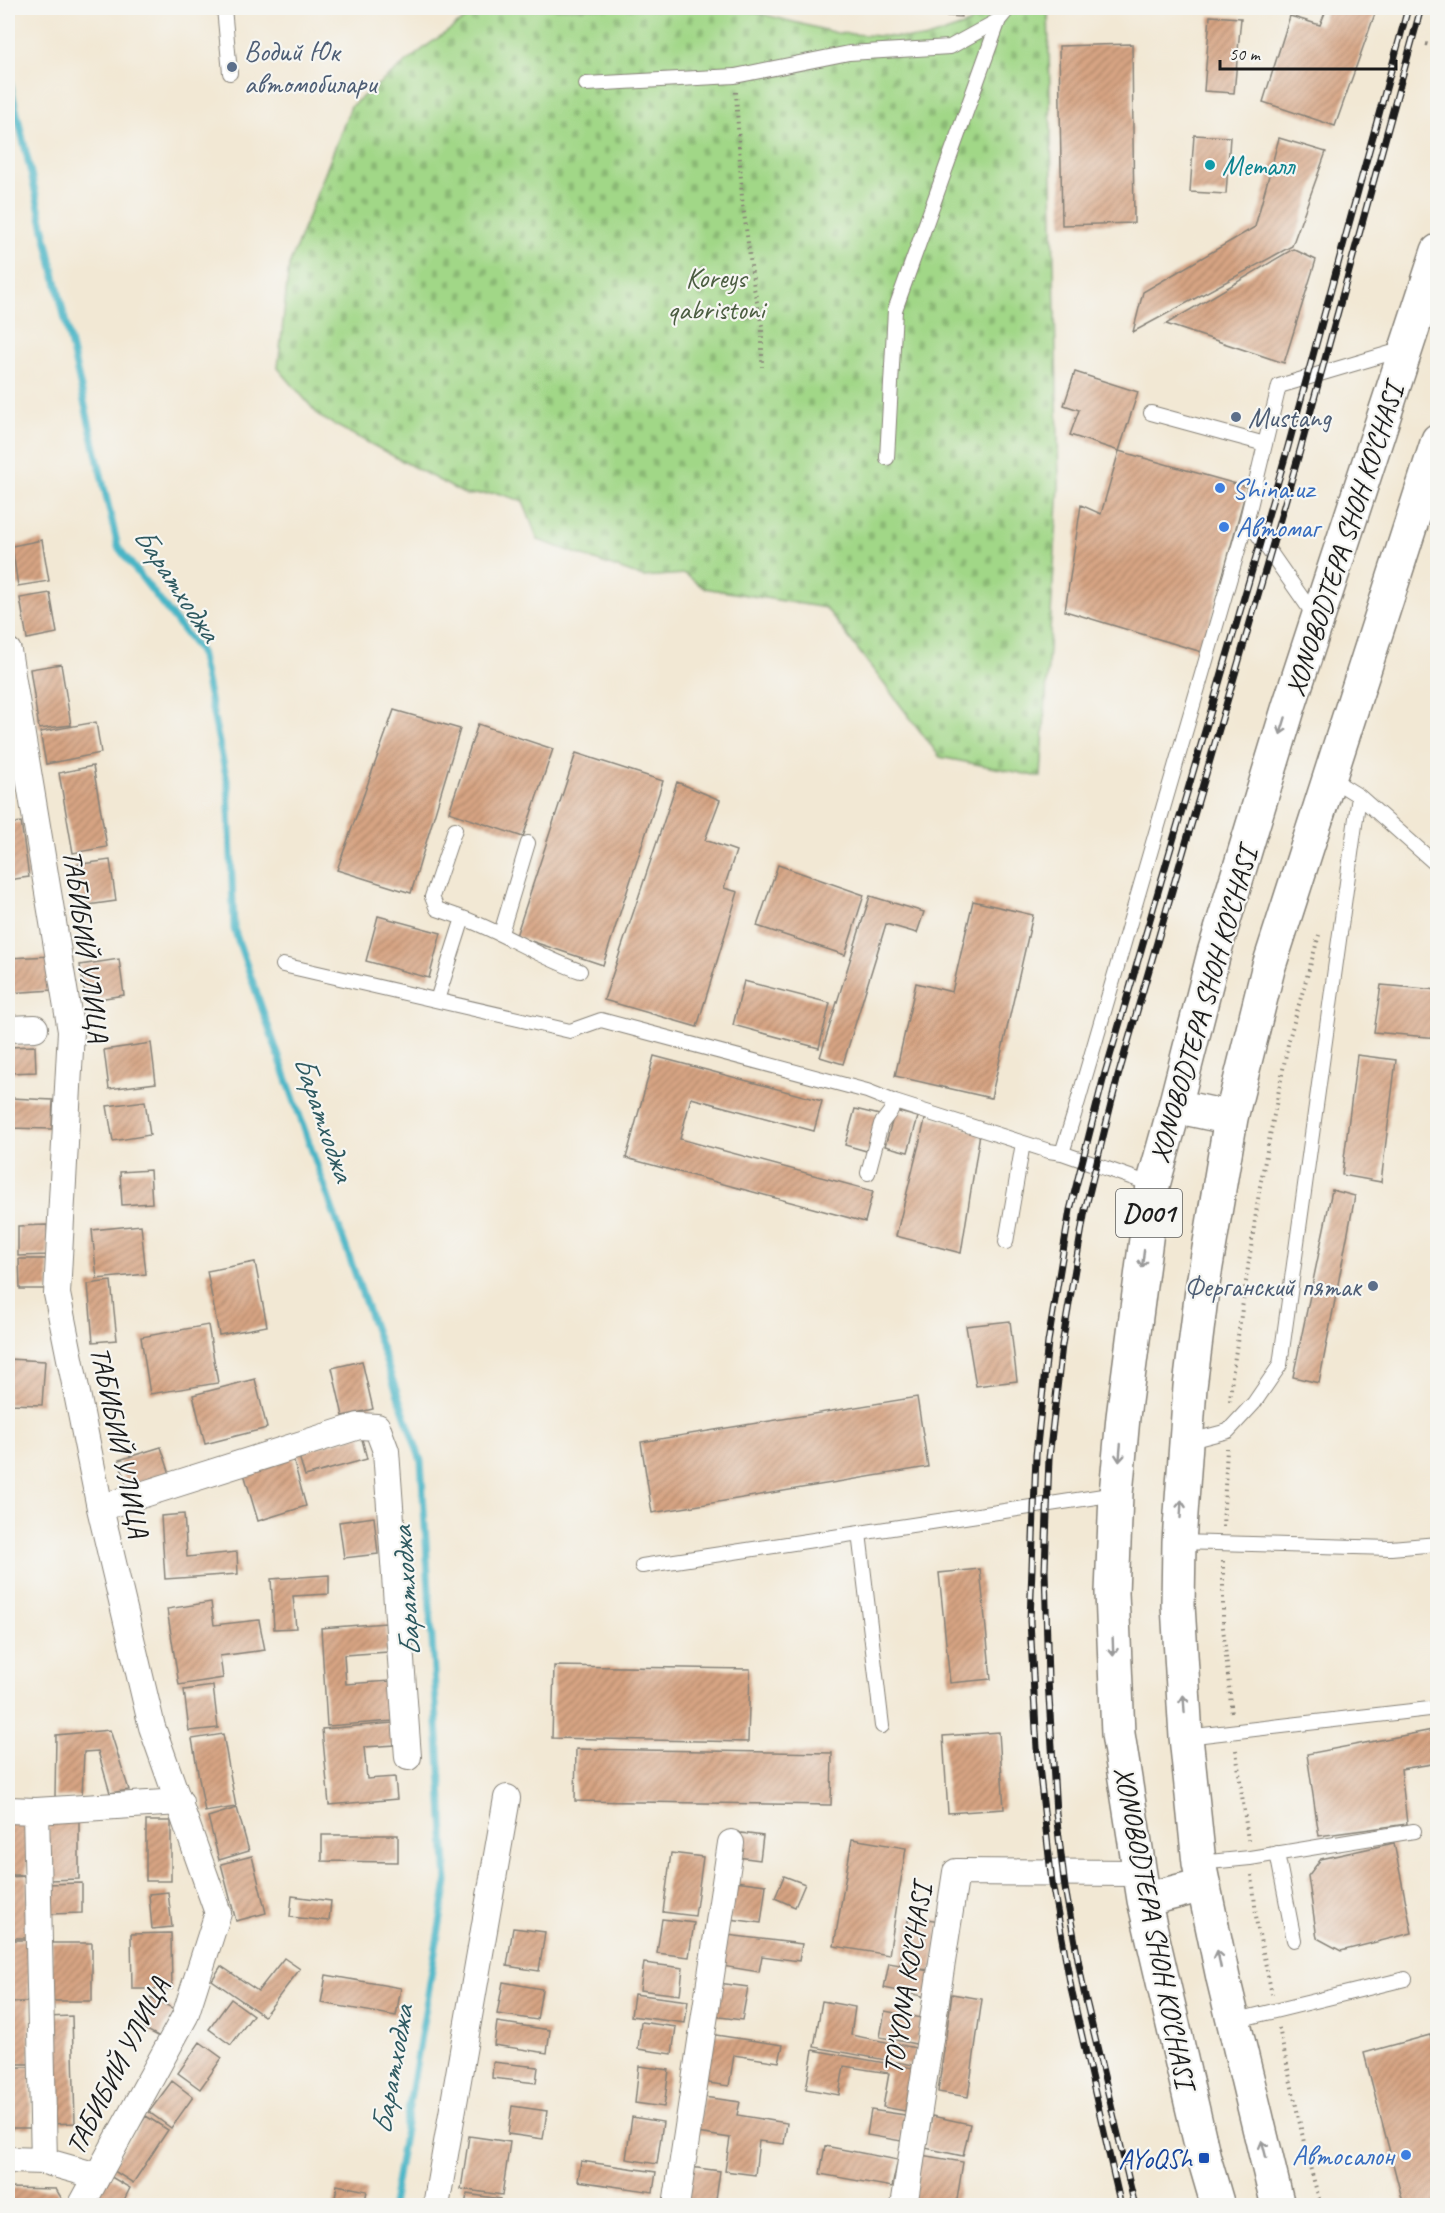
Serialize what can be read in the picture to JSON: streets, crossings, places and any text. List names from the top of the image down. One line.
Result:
{"streets":{"highway":["XONOBODTEPA SHOH KO'CHASI","D001"],"street":["ТАБИБИЙ УЛИЦА","TO'YONA KO'CHASI"]},"crossings":[["XONOBODTEPA SHOH KO'CHASI","TO'YONA KO'CHASI"]],"water":["Баратходжа"],"parks":["Koreys qabristoni"],"places":{"other":["Водий Юк автомобилари","Металл","Mustang","Shina.uz","Автомаг","Ферганский пятак","Автосалон"],"transit":["AYoQSh"]},"scale_bar":"50 m"}
